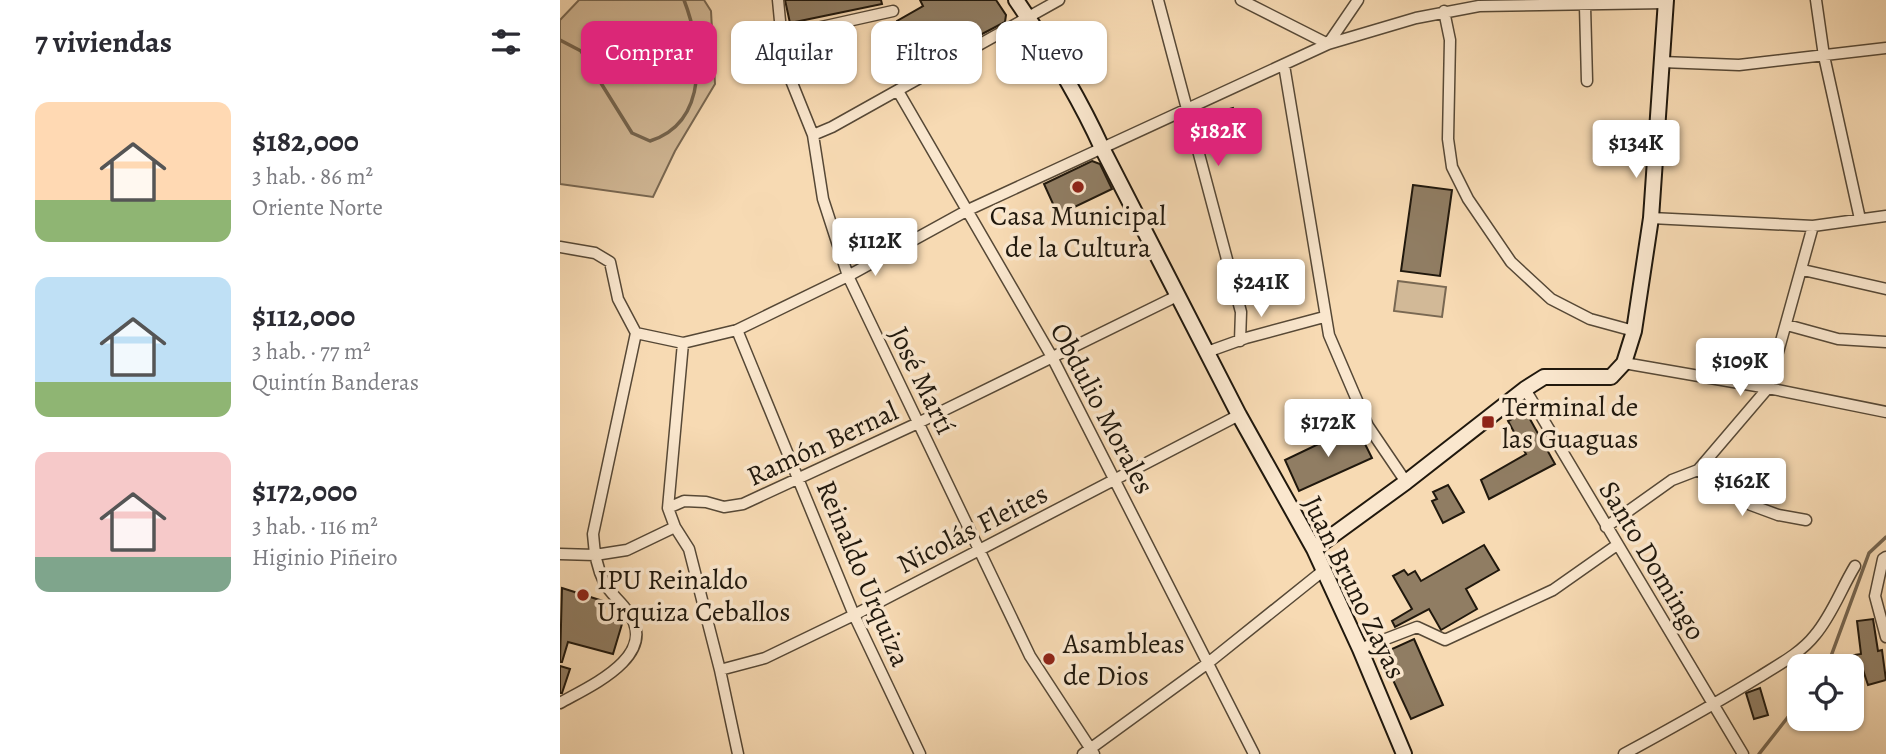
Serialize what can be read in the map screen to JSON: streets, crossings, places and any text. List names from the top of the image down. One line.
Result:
{"streets":{"main road":["Juan Bruno Zayas"],"street":["José Martí","Obdulio Morales","Ramón Bernal","Nicolás Fleites","Santo Domingo","Reinaldo Urquiza"]},"crossings":[["José Martí","Ramón Bernal"],["José Martí","Nicolás Fleites"],["Obdulio Morales","Ramón Bernal"],["Obdulio Morales","Nicolás Fleites"],["Ramón Bernal","Reinaldo Urquiza"],["Ramón Bernal","Juan Bruno Zayas"],["Nicolás Fleites","Reinaldo Urquiza"],["Nicolás Fleites","Juan Bruno Zayas"]],"places":{"other":["Casa Municipal de la Cultura","IPU Reinaldo Urquiza Ceballos","Asambleas de Dios"],"transit":["Terminal de las Guaguas"]},"page":{"heading":"7 viviendas","chip":["Comprar","Alquilar","Filtros","Nuevo"],"list":[{"name":"$182,000","note":"3 hab. · 86 m² · Oriente Norte"},{"name":"$112,000","note":"3 hab. · 77 m² · Quintín Banderas"},{"name":"$172,000","note":"3 hab. · 116 m² · Higinio Piñeiro"}],"price":["$182K","$134K","$112K","$241K","$109K","$172K","$162K"]}}
